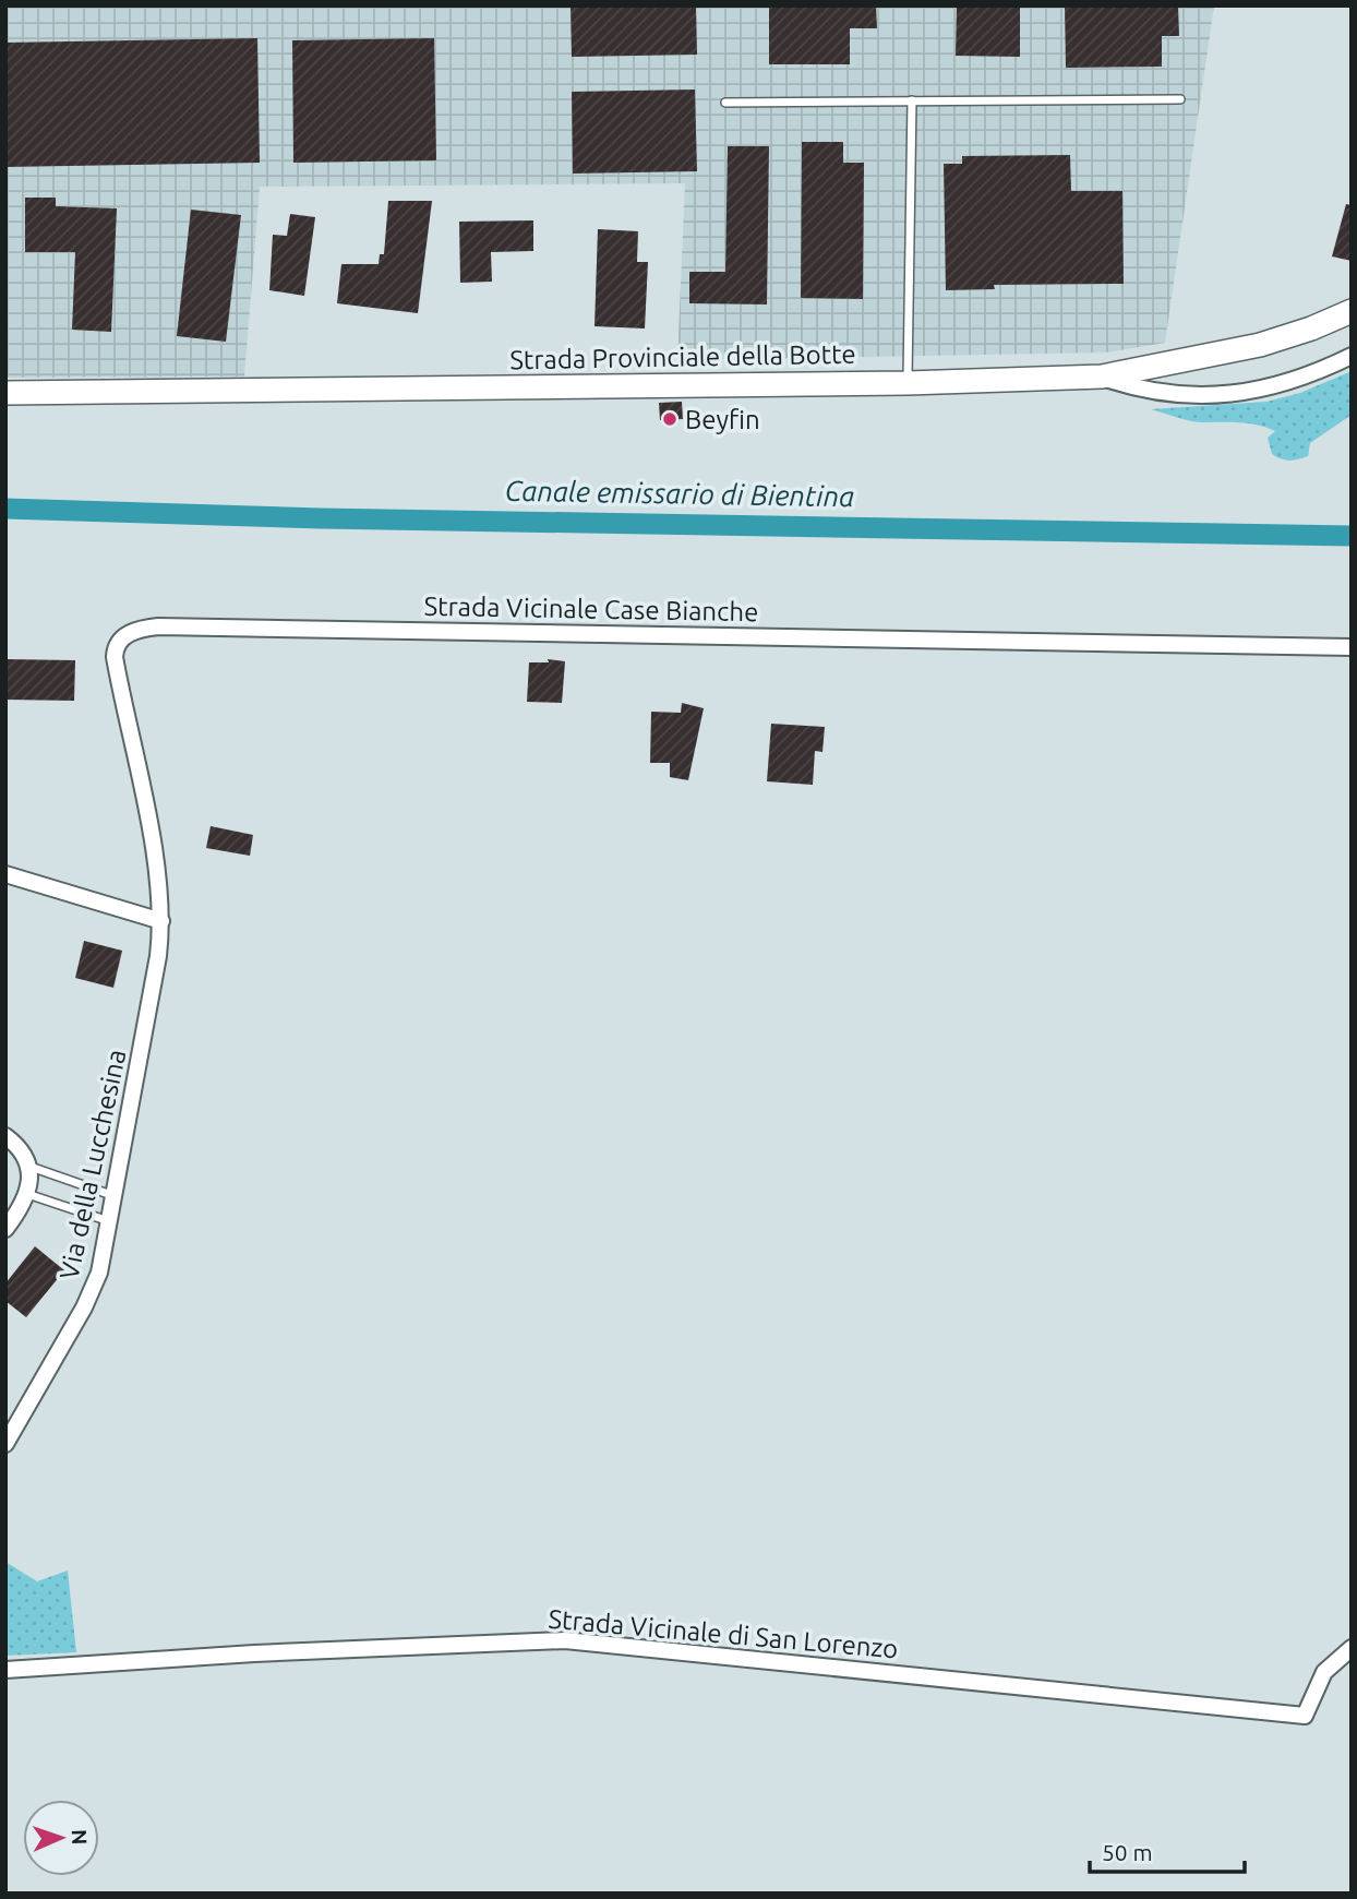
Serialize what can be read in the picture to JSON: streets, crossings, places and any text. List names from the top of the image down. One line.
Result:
{"streets":{"main road":["Strada Provinciale della Botte"],"street":["Strada Vicinale Case Bianche","Via della Lucchesina","Strada Vicinale di San Lorenzo"]},"crossings":[["Strada Vicinale Case Bianche","Via della Lucchesina"]],"water":["Canale emissario di Bientina"],"places":["Beyfin"],"scale_bar":"50 m","north":"right"}
